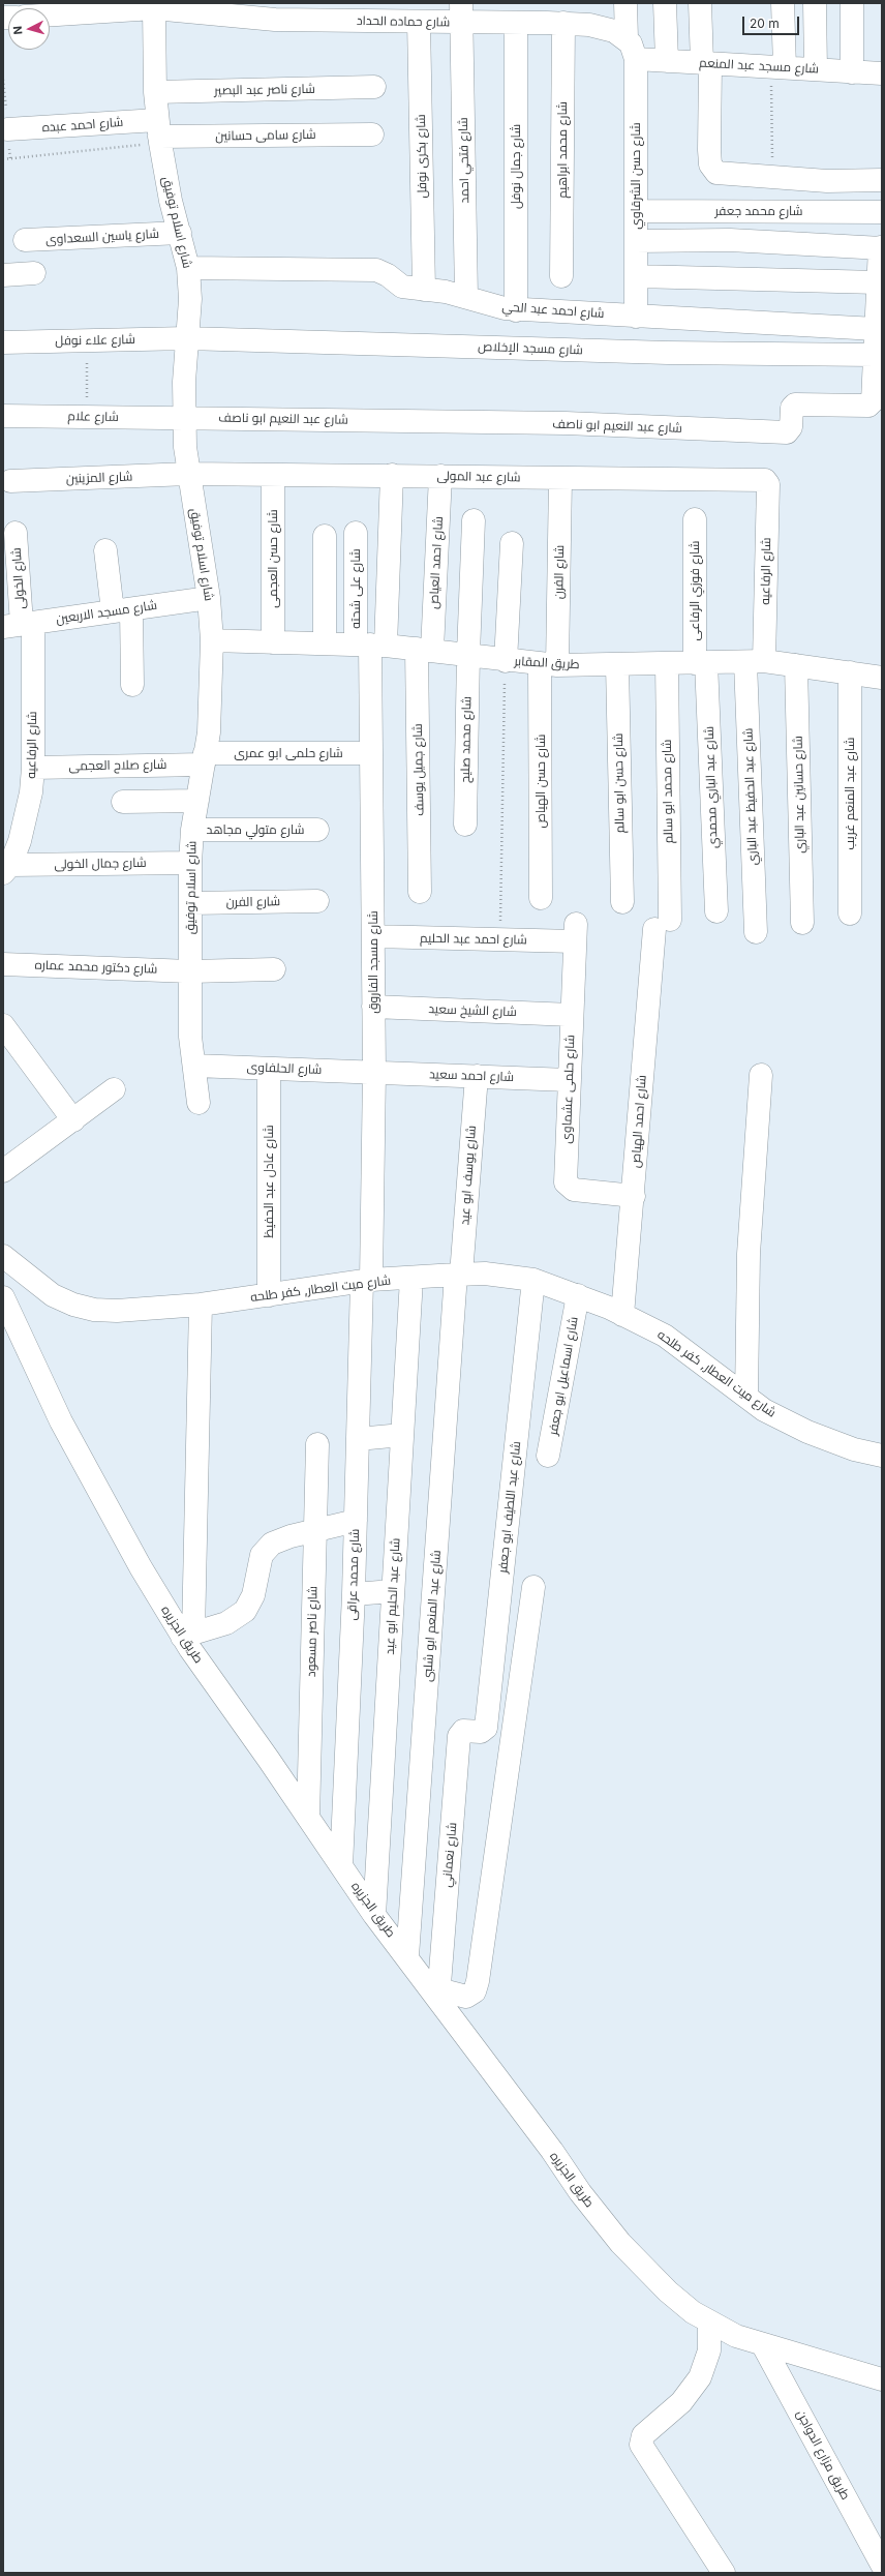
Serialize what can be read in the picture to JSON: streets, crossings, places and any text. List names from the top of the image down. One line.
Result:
{"streets":{"street":["شارع حماده الحداد","شارع مسجد عبد المنعم","شارع ناصر عبد البصير","شارع احمد عبده","شارع سامى حسانين","شارع محمد ابراهيم","شارع بكرى نوفل","شارع فتحي احمد","شارع جمال نوفل","شارع حسن الشرقاوي","شارع محمد جعفر","شارع اسلام توفيق","شارع ياسين السعداوى","شارع احمد عبد الحي","شارع علاء نوفل","شارع مسجد الإخلاص","شارع علام","شارع عبد النعيم ابو ناصف","شارع عبد المولى","شارع المزينين","شارع حسن العجمى","شارع احمد العياص","شارع الرفاعيه","شارع الفرن","شارع الخولى","شارع على شحته","شارع فوزي الرفاعى","شارع مسجد الاربعين","طريق المقابر","شارع محمد صليح","شارع حلمى ابو عمرى","شارع صلاح العجمى","شارع جميل يوسف","شارع حسن الهياص","شارع حسن ابو سالم","شارع عبد الباري محمدي","شارع محمد ابو سالم","شارع عبد المنعم غريب","شارع حسانين عبد الباري","شارع عبد الحفيظ عبد الباري","شارع متولي مجاهد","شارع جمال الخولى","شارع احمد عبد الحليم","شارع مسجد الفاروق","شارع دكتور محمد عماره","شارع الشيخ سعيد","شارع الحلفاوى","شارع احمد سعيد","شارع حلمى عشماوى","شارع احمد الهياص","شارع يوسف ابو عيد","شارع عادل عبد الحفيظ","شارع ميت العطار, كفر طلحه","شارع اسماعيل ابو جعفر","شارع عبد اللطيف ابو جعفر","شارع محمد عراقى","شارع عبد الحليم ابو عيد","شارع عبد المنعم ابو شلبى","شارع ناصر مسعود","طريق الجزيره","شارع نعماني","طريق مزارع الدواجن"]},"crossings":[["شارع حماده الحداد","شارع محمد ابراهيم"],["شارع حماده الحداد","شارع بكرى نوفل"],["شارع حماده الحداد","شارع فتحي احمد"],["شارع حماده الحداد","شارع جمال نوفل"],["شارع حماده الحداد","شارع حسن الشرقاوي"],["شارع حماده الحداد","شارع اسلام توفيق"],["شارع مسجد عبد المنعم","شارع حسن الشرقاوي"],["شارع ناصر عبد البصير","شارع اسلام توفيق"],["شارع احمد عبده","شارع سامى حسانين"],["شارع احمد عبده","شارع اسلام توفيق"],["شارع سامى حسانين","شارع اسلام توفيق"],["شارع بكرى نوفل","شارع احمد عبد الحي"],["شارع فتحي احمد","شارع احمد عبد الحي"],["شارع جمال نوفل","شارع احمد عبد الحي"],["شارع حسن الشرقاوي","شارع محمد جعفر"],["شارع حسن الشرقاوي","شارع احمد عبد الحي"],["شارع اسلام توفيق","شارع ياسين السعداوى"],["شارع اسلام توفيق","شارع احمد عبد الحي"],["شارع اسلام توفيق","شارع علاء نوفل"],["شارع اسلام توفيق","شارع مسجد الإخلاص"],["شارع اسلام توفيق","شارع علام"],["شارع اسلام توفيق","شارع عبد النعيم ابو ناصف"],["شارع اسلام توفيق","شارع عبد المولى"],["شارع اسلام توفيق","شارع المزينين"],["شارع اسلام توفيق","شارع الفرن"],["شارع اسلام توفيق","شارع مسجد الاربعين"],["شارع اسلام توفيق","طريق المقابر"],["شارع اسلام توفيق","شارع حلمى ابو عمرى"],["شارع اسلام توفيق","شارع صلاح العجمى"],["شارع اسلام توفيق","شارع متولي مجاهد"],["شارع اسلام توفيق","شارع جمال الخولى"],["شارع اسلام توفيق","شارع دكتور محمد عماره"],["شارع اسلام توفيق","شارع الحلفاوى"],["شارع احمد عبد الحي","شارع عبد النعيم ابو ناصف"],["شارع علاء نوفل","شارع مسجد الإخلاص"],["شارع مسجد الإخلاص","شارع عبد النعيم ابو ناصف"],["شارع علام","شارع عبد النعيم ابو ناصف"],["شارع عبد المولى","شارع المزينين"],["شارع عبد المولى","شارع حسن العجمى"],["شارع عبد المولى","شارع احمد العياص"],["شارع عبد المولى","شارع الرفاعيه"],["شارع عبد المولى","شارع الفرن"],["شارع حسن العجمى","طريق المقابر"],["شارع احمد العياص","طريق المقابر"],["شارع احمد العياص","شارع جميل يوسف"],["شارع الرفاعيه","شارع الخولى"],["شارع الرفاعيه","شارع مسجد الاربعين"],["شارع الرفاعيه","طريق المقابر"],["شارع الرفاعيه","شارع صلاح العجمى"],["شارع الرفاعيه","شارع عبد الحفيظ عبد الباري"],["شارع الرفاعيه","شارع جمال الخولى"],["شارع الفرن","طريق المقابر"],["شارع الفرن","شارع حسن الهياص"],["شارع الخولى","شارع مسجد الاربعين"],["شارع على شحته","طريق المقابر"],["شارع على شحته","شارع مسجد الفاروق"],["شارع فوزي الرفاعى","طريق المقابر"],["شارع فوزي الرفاعى","شارع عبد الباري محمدي"],["طريق المقابر","شارع محمد صليح"],["طريق المقابر","شارع جميل يوسف"],["طريق المقابر","شارع حسن الهياص"],["طريق المقابر","شارع حسن ابو سالم"],["طريق المقابر","شارع عبد الباري محمدي"],["طريق المقابر","شارع محمد ابو سالم"],["طريق المقابر","شارع عبد المنعم غريب"],["طريق المقابر","شارع حسانين عبد الباري"],["طريق المقابر","شارع عبد الحفيظ عبد الباري"],["طريق المقابر","شارع مسجد الفاروق"],["شارع حلمى ابو عمرى","شارع صلاح العجمى"],["شارع حلمى ابو عمرى","شارع مسجد الفاروق"],["شارع محمد ابو سالم","شارع احمد الهياص"],["شارع احمد عبد الحليم","شارع مسجد الفاروق"],["شارع احمد عبد الحليم","شارع حلمى عشماوى"],["شارع مسجد الفاروق","شارع الشيخ سعيد"],["شارع مسجد الفاروق","شارع الحلفاوى"],["شارع مسجد الفاروق","شارع احمد سعيد"],["شارع مسجد الفاروق","شارع ميت العطار, كفر طلحه"],["شارع مسجد الفاروق","شارع محمد عراقى"],["شارع الشيخ سعيد","شارع حلمى عشماوى"],["شارع الحلفاوى","شارع احمد سعيد"],["شارع الحلفاوى","شارع عادل عبد الحفيظ"],["شارع احمد سعيد","شارع حلمى عشماوى"],["شارع احمد سعيد","شارع يوسف ابو عيد"],["شارع حلمى عشماوى","شارع احمد الهياص"],["شارع احمد الهياص","شارع ميت العطار, كفر طلحه"],["شارع يوسف ابو عيد","شارع ميت العطار, كفر طلحه"],["شارع يوسف ابو عيد","شارع عبد المنعم ابو شلبى"],["شارع عادل عبد الحفيظ","شارع ميت العطار, كفر طلحه"],["شارع ميت العطار, كفر طلحه","شارع اسماعيل ابو جعفر"],["شارع ميت العطار, كفر طلحه","شارع عبد اللطيف ابو جعفر"],["شارع ميت العطار, كفر طلحه","شارع محمد عراقى"],["شارع ميت العطار, كفر طلحه","شارع عبد الحليم ابو عيد"],["شارع ميت العطار, كفر طلحه","شارع عبد المنعم ابو شلبى"],["شارع عبد اللطيف ابو جعفر","شارع نعماني"],["شارع محمد عراقى","طريق الجزيره"],["شارع عبد الحليم ابو عيد","طريق الجزيره"],["شارع عبد المنعم ابو شلبى","طريق الجزيره"],["شارع ناصر مسعود","طريق الجزيره"],["طريق الجزيره","شارع نعماني"],["طريق الجزيره","طريق مزارع الدواجن"]],"scale_bar":"20 m","north":"left"}
